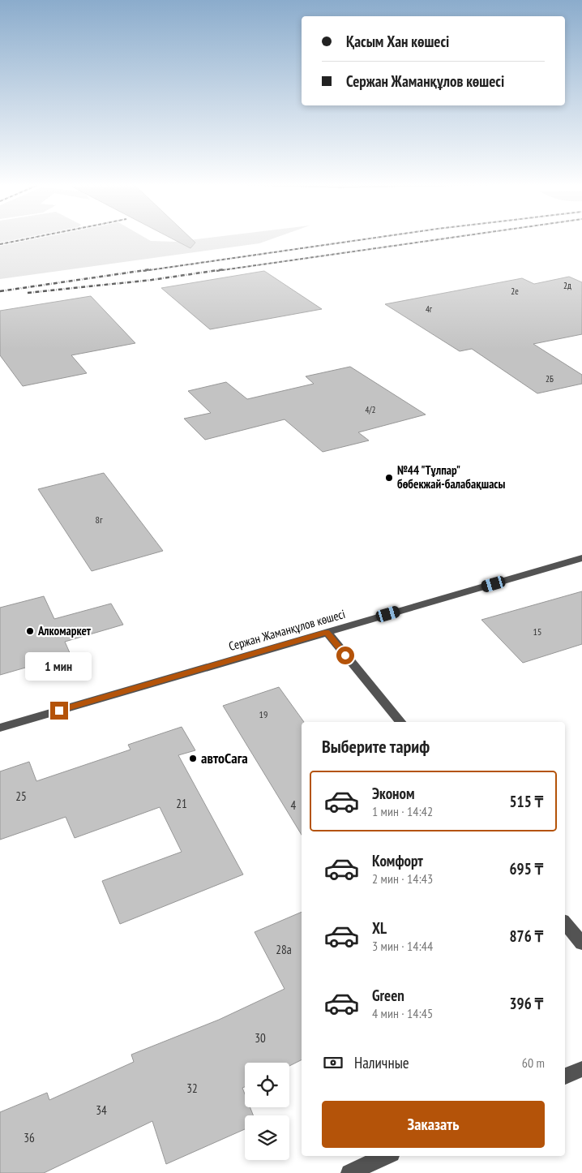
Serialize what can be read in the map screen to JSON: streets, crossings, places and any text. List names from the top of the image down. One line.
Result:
{"streets":{"street":["Сержан Жаманқұлов көшесі"]},"places":["№44 \"Тұлпар\" бөбекжай-балабақшасы","Алкомаркет","автоСага"],"house_numbers":["2д","2е","4г","2Б","4/2","8г","15","19","25","21","4","28а","30","32","34","36"],"page":{"banner":["Қасым Хан көшесі","Сержан Жаманқұлов көшесі"],"bubble":"1 мин","heading":"Выберите тариф","list":[{"name":"Эконом","note":"1 мин · 14:42","value":"515 ₸"},{"name":"Комфорт","note":"2 мин · 14:43","value":"695 ₸"},{"name":"XL","note":"3 мин · 14:44","value":"876 ₸"},{"name":"Green","note":"4 мин · 14:45","value":"396 ₸"}],"pay":["Наличные","60 m"],"buttons":"Заказать"}}
